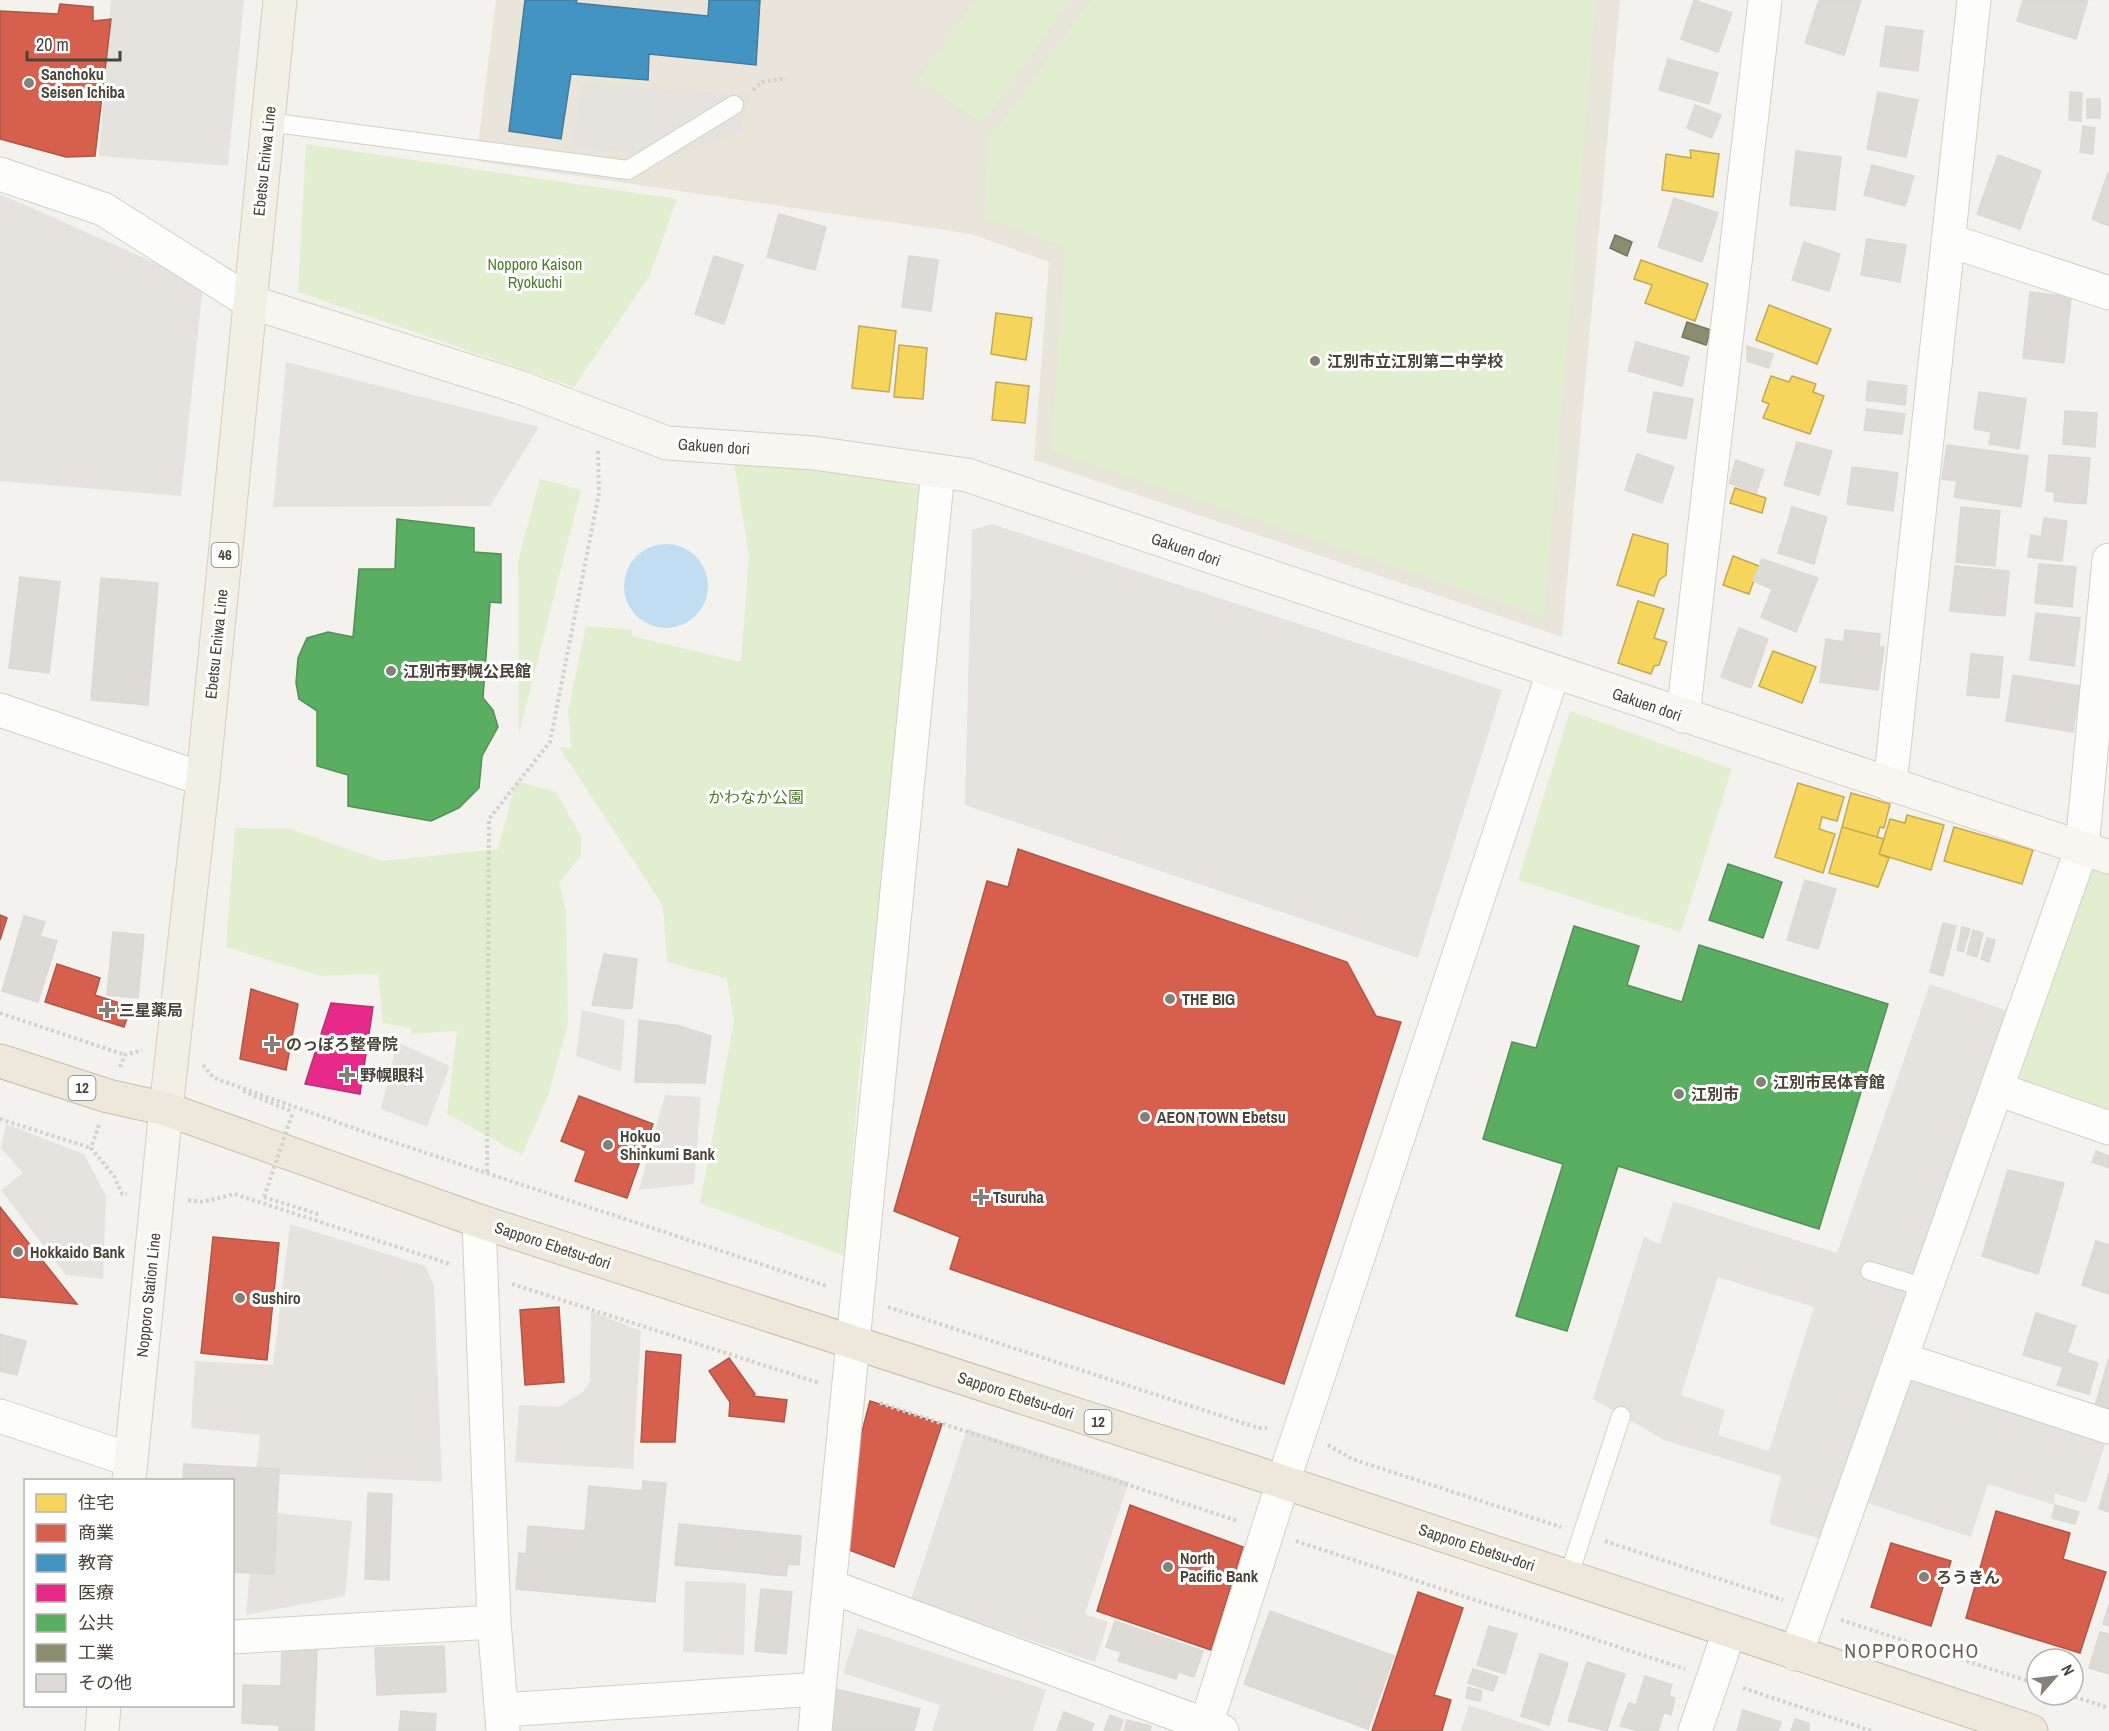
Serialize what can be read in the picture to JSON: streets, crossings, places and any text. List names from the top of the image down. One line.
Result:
{"streets":{"highway":["12","Sapporo Ebetsu-dori"],"main road":["Ebetsu Eniwa Line","46"],"street":["Gakuen dori","Nopporo Station Line"]},"crossings":[["Ebetsu Eniwa Line","Gakuen dori"],["Ebetsu Eniwa Line","Sapporo Ebetsu-dori"],["Ebetsu Eniwa Line","Nopporo Station Line"],["Sapporo Ebetsu-dori","Nopporo Station Line"]],"districts":["NOPPOROCHO"],"parks":["Nopporo Kaison Ryokuchi","かわなか公園"],"places":{"other":["Sanchoku Seisen Ichiba","江別市立江別第二中学校","江別市野幌公民館","THE BIG","江別市民体育館","江別市","AEON TOWN Ebetsu","Hokuo Shinkumi Bank","Hokkaido Bank","Sushiro","North Pacific Bank","ろうきん"],"health":["三星薬局","のっぽろ整骨院","野幌眼科","Tsuruha"]},"legend":["住宅","商業","教育","医療","公共","工業","その他"],"scale_bar":"20 m","north":"top right"}
